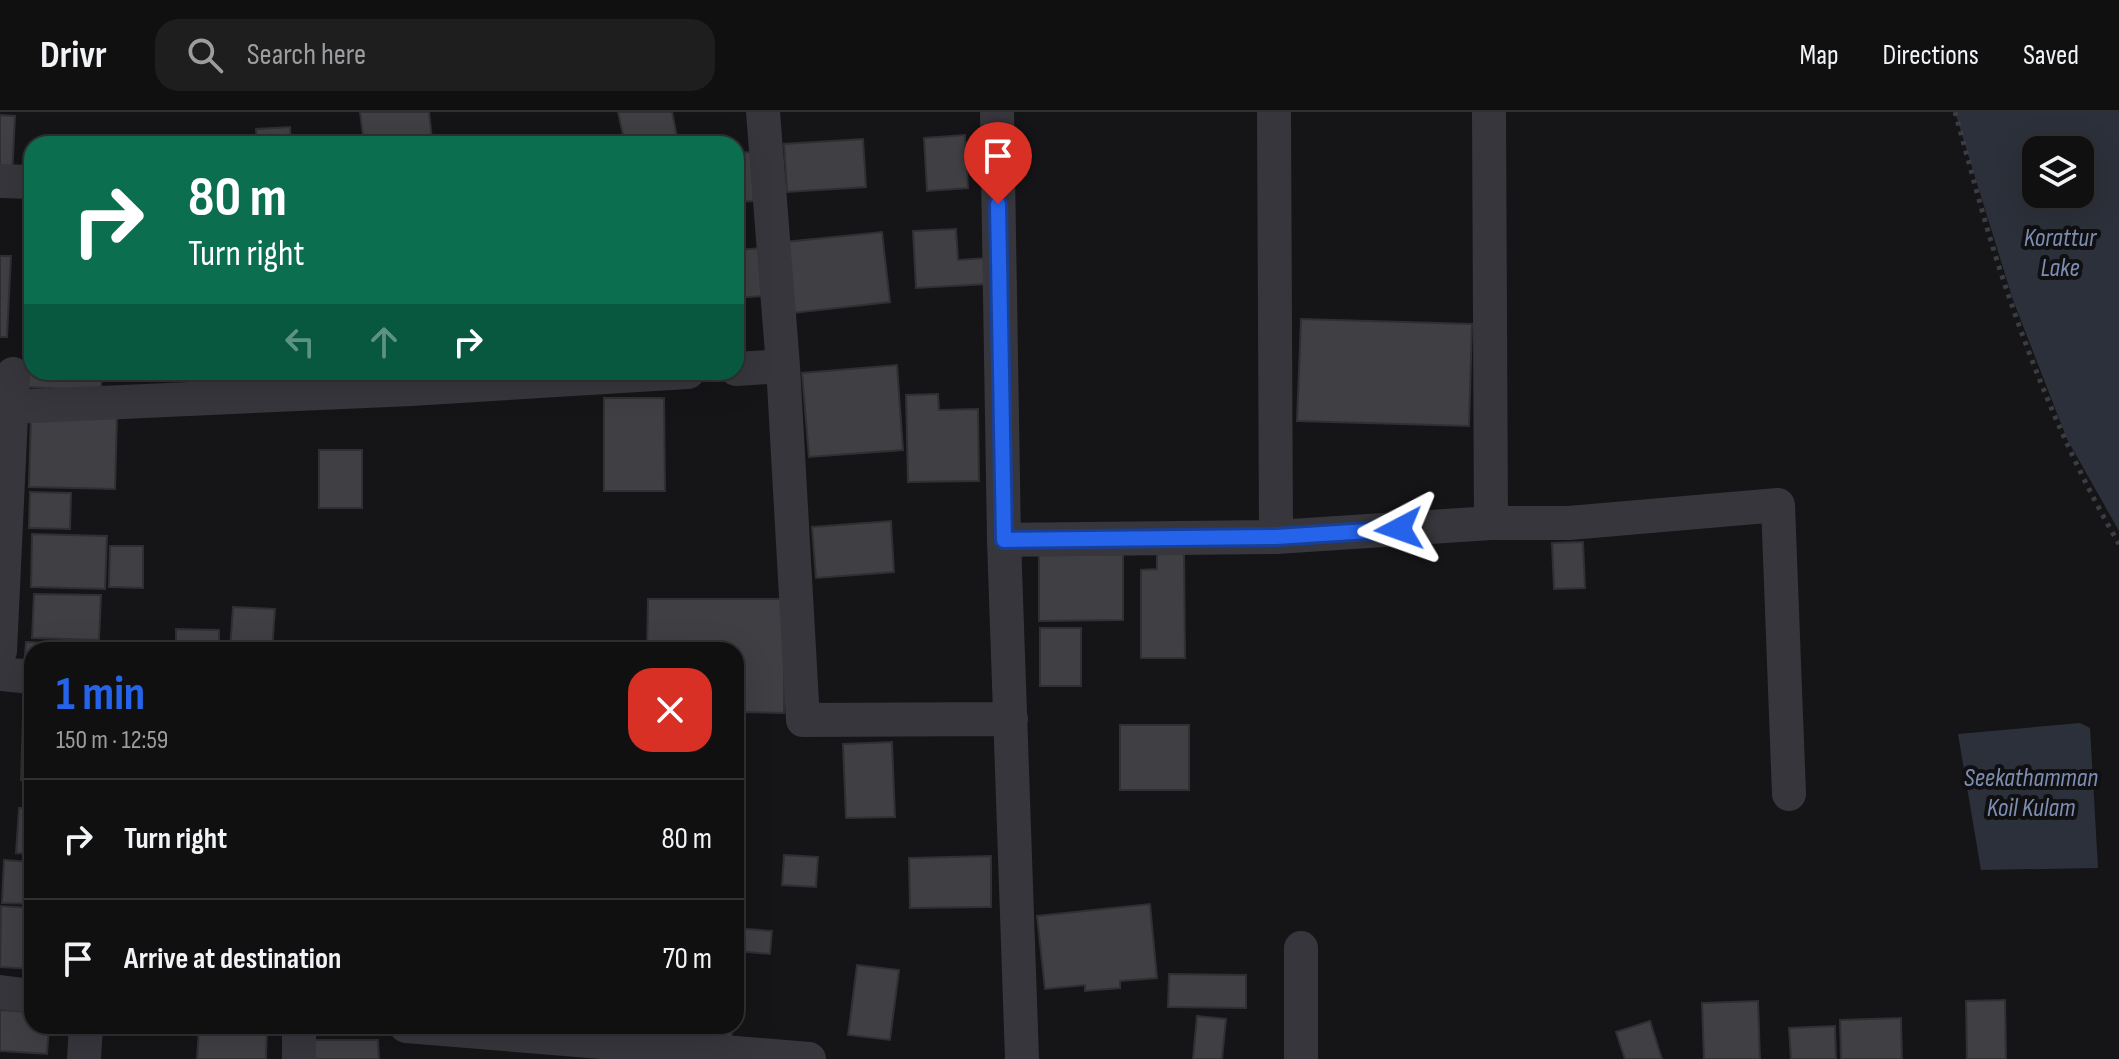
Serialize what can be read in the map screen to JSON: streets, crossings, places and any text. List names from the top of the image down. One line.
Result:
{"water":["Korattur Lake","Seekathamman Koil Kulam"],"page":{"header":"Drivr","search":"Search here","nav":["Map","Directions","Saved"],"turn":["80 m","Turn right"],"heading":["1 min","150 m · 12:59"],"list":[{"name":"Turn right","value":"80 m"},{"name":"Arrive at destination","value":"70 m"}]}}
